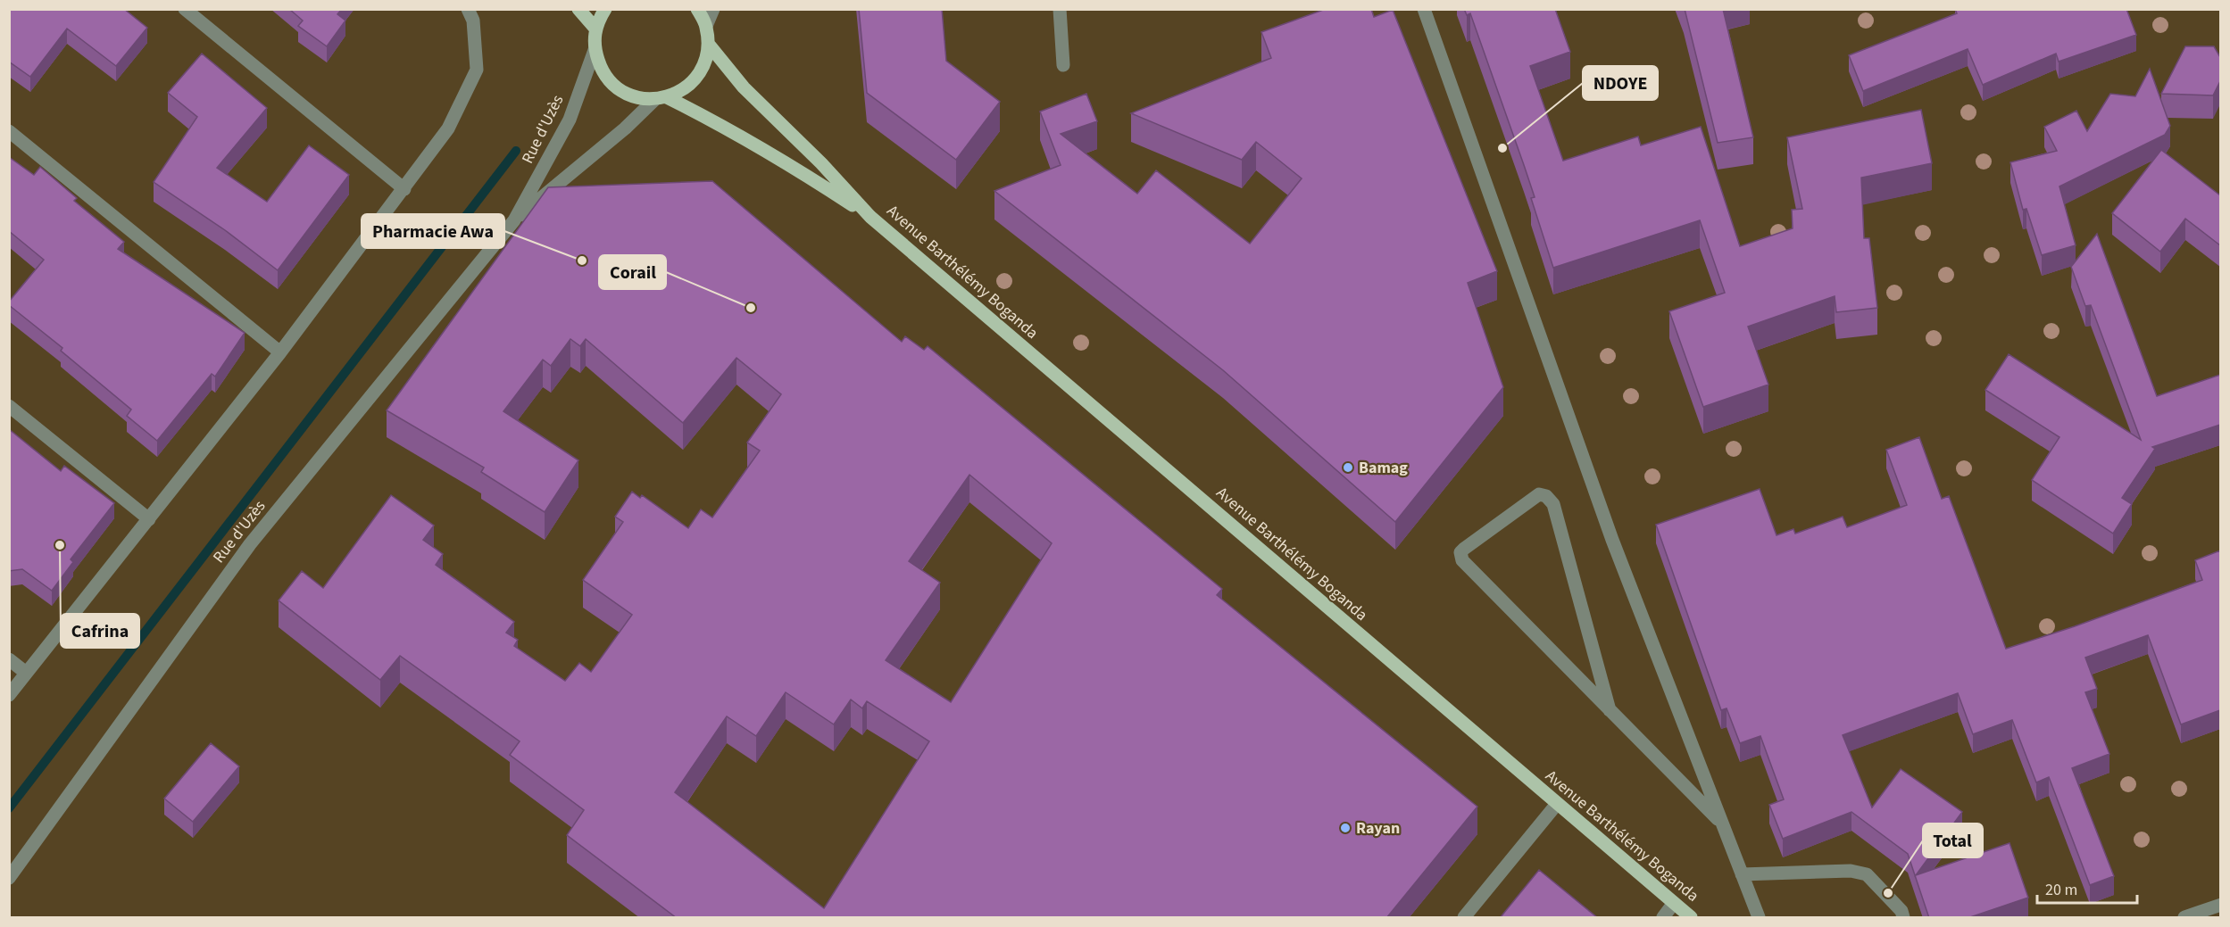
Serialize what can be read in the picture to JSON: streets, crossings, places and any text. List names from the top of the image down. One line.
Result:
{"streets":{"main road":["Avenue Barthélémy Boganda"],"street":["Rue d'Uzès"]},"crossings":[["Rue d'Uzès","Avenue Barthélémy Boganda"]],"places":["NDOYE","Pharmacie Awa","Corail","Bamag","Cafrina","Rayan","Total"],"scale_bar":"20 m"}
